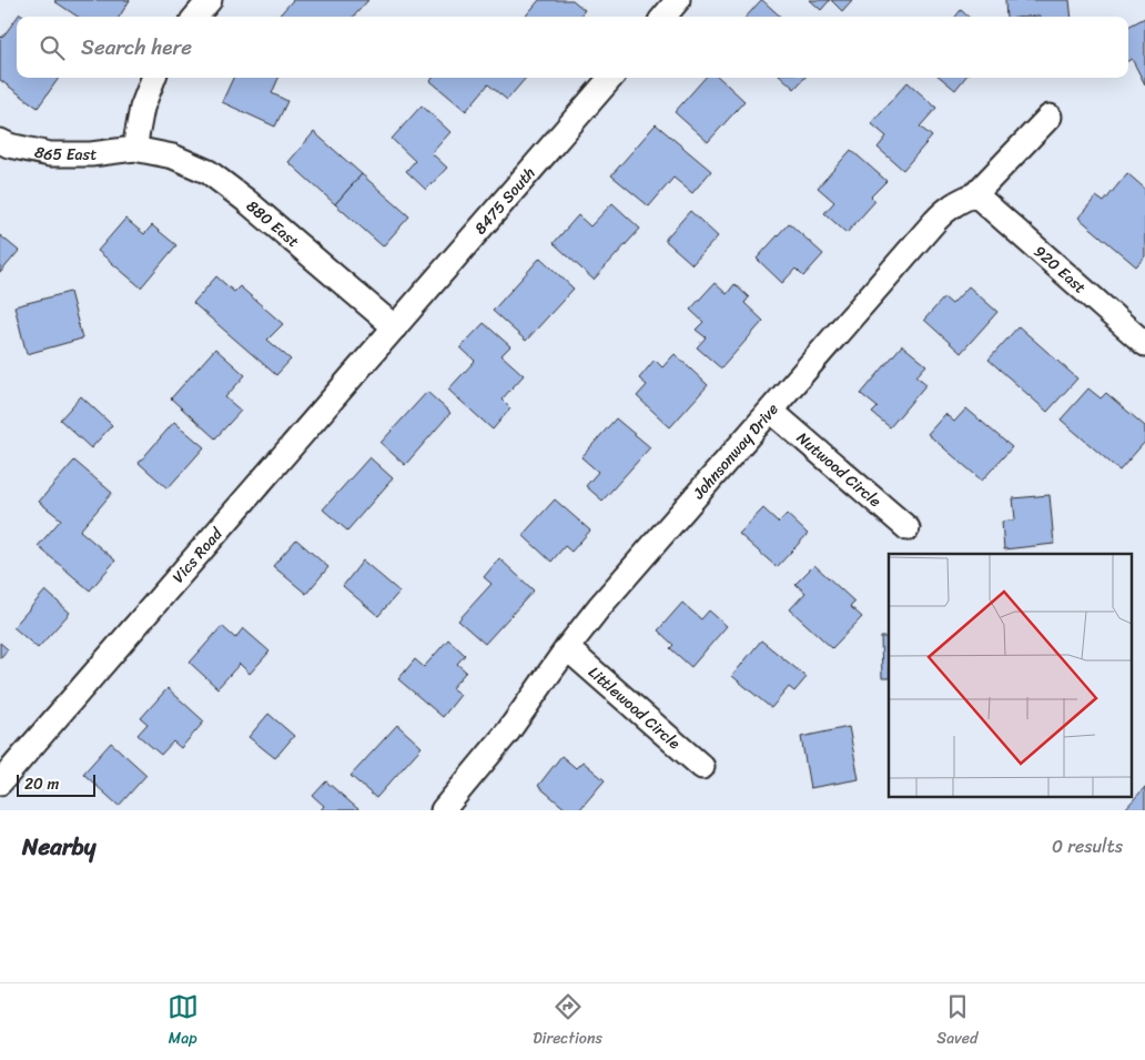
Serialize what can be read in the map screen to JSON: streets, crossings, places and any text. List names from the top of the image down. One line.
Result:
{"streets":{"street":["865 East","8475 South","880 East","920 East","Johnsonway Drive","Nutwood Circle","Vics Road","Littlewood Circle"]},"crossings":[["865 East","880 East"],["8475 South","880 East"],["8475 South","Vics Road"],["880 East","Vics Road"],["920 East","Johnsonway Drive"],["Johnsonway Drive","Nutwood Circle"],["Johnsonway Drive","Littlewood Circle"]],"scale_bar":"20 m","page":{"search":"Search here","scale":"20 m","heading":["Nearby","0 results"],"nav":["Map","Directions","Saved"]}}
